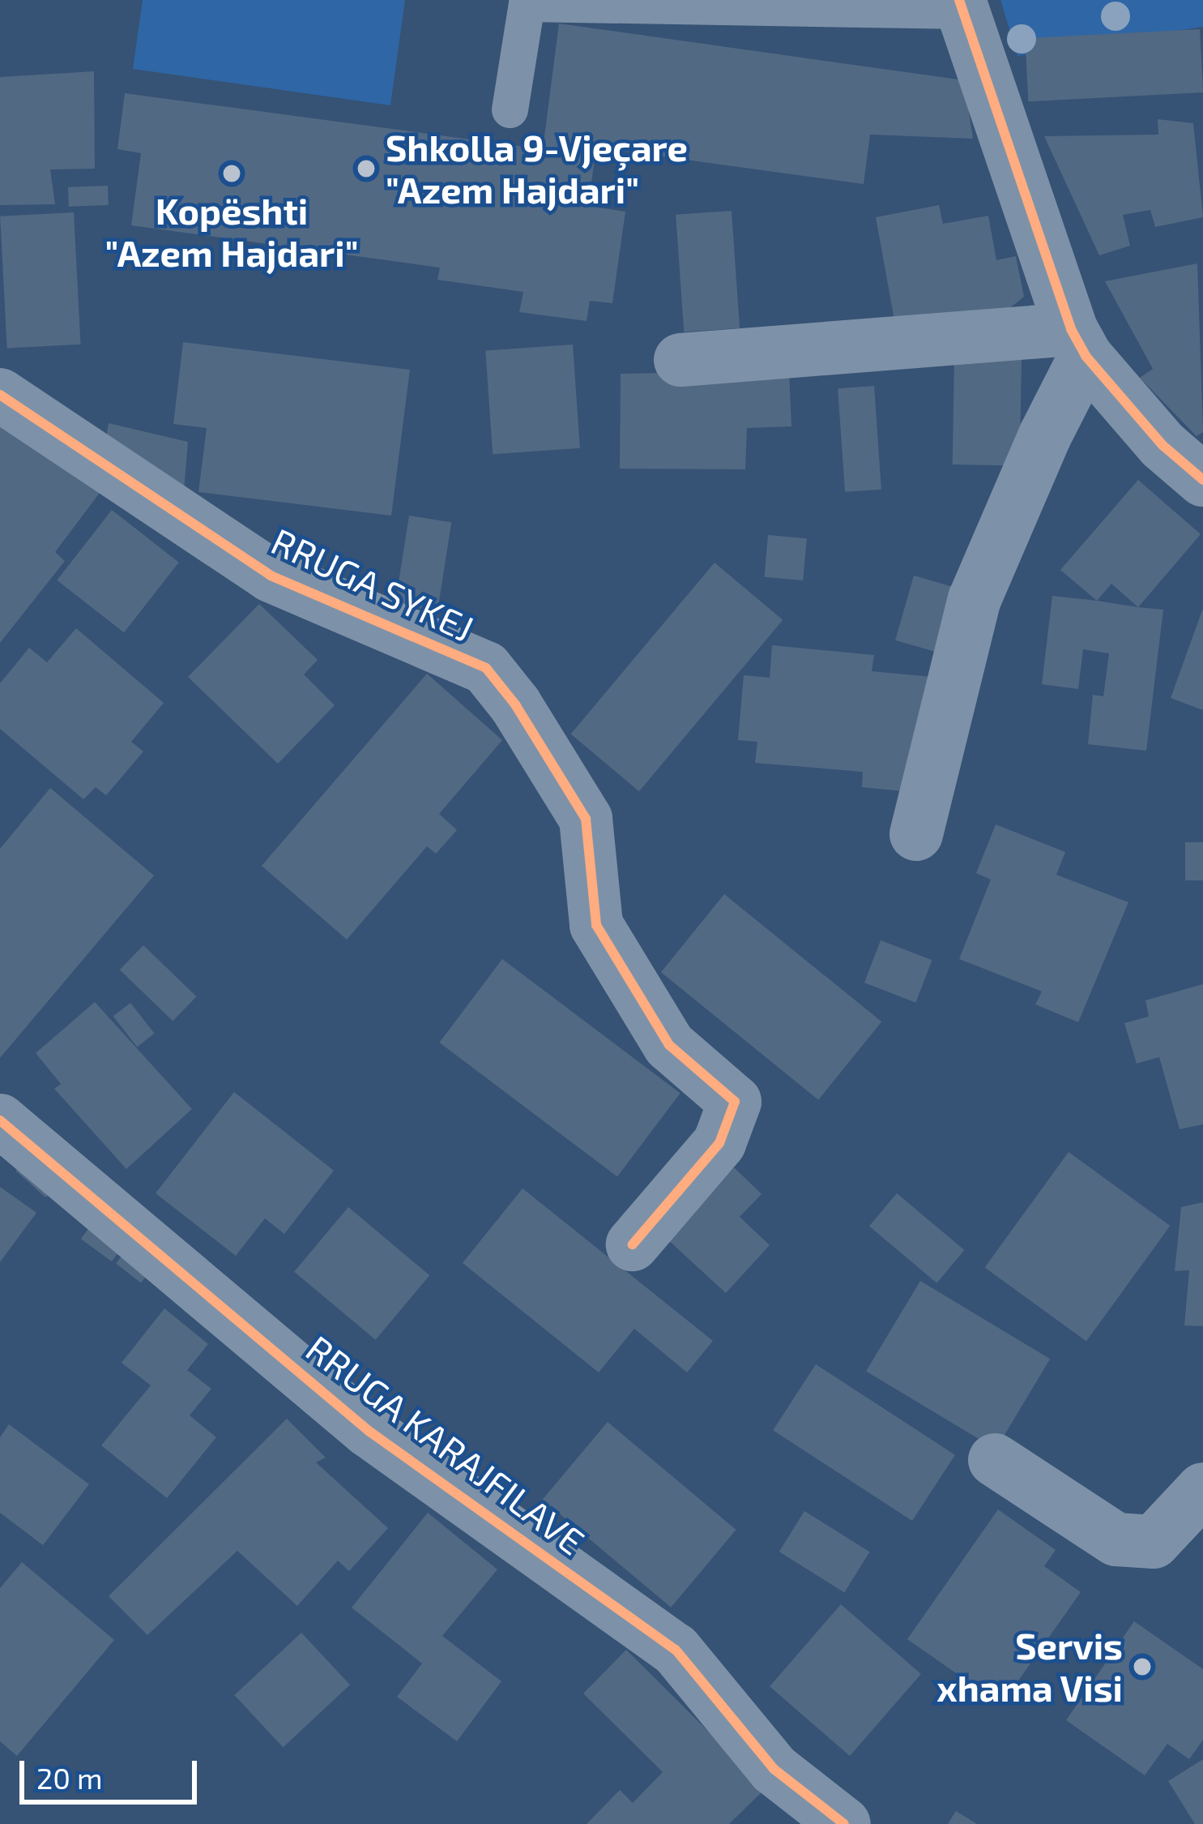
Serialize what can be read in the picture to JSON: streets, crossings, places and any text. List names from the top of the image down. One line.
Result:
{"streets":{"street":["RRUGA SYKEJ","RRUGA KARAJFILAVE"]},"places":["Shkolla 9-Vjeçare \"Azem Hajdari\"","Kopështi \"Azem Hajdari\"","Servis xhama Visi"],"scale_bar":"20 m"}
